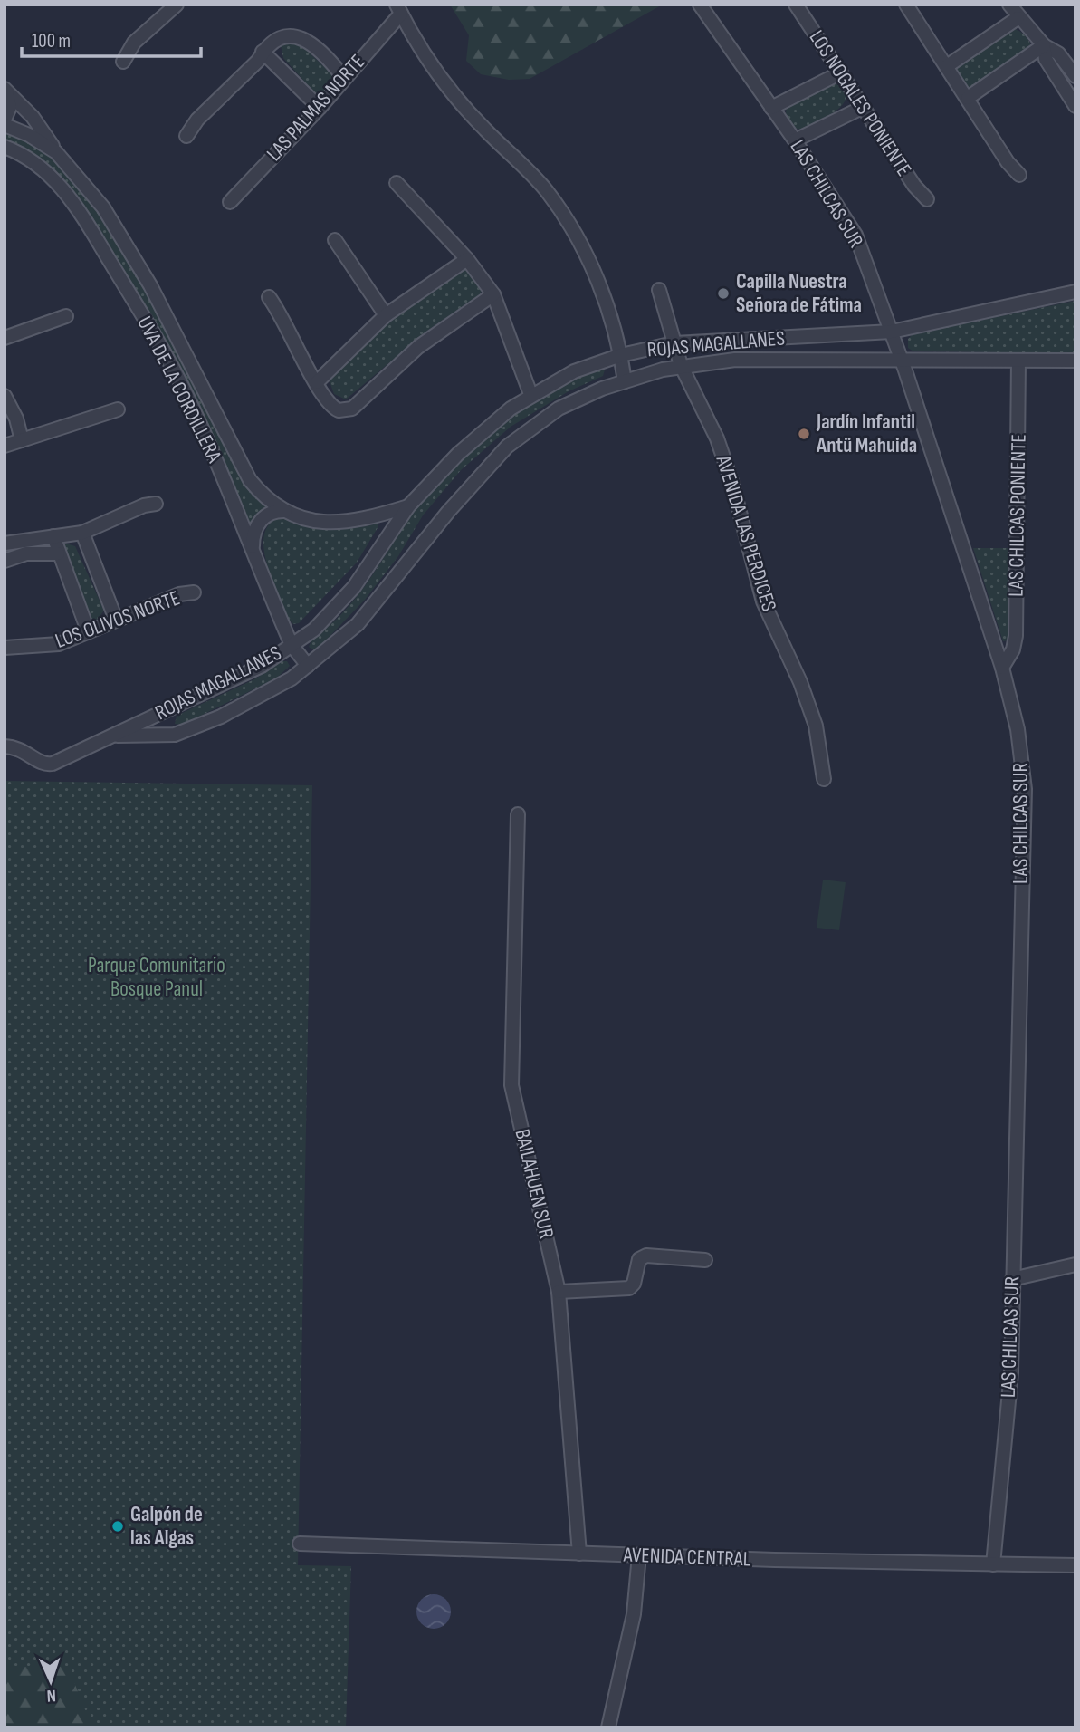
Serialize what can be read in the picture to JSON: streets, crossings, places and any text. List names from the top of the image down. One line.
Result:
{"streets":{"street":["LOS NOGALES PONIENTE","LAS PALMAS NORTE","LAS CHILCAS SUR","ROJAS MAGALLANES","UVA DE LA CORDILLERA","LAS CHILCAS PONIENTE","AVENIDA LAS PERDICES","LOS OLIVOS NORTE","BAILAHUEN SUR","AVENIDA CENTRAL"]},"crossings":[["LAS CHILCAS SUR","ROJAS MAGALLANES"],["LAS CHILCAS SUR","LAS CHILCAS PONIENTE"],["LAS CHILCAS SUR","AVENIDA CENTRAL"],["ROJAS MAGALLANES","UVA DE LA CORDILLERA"],["ROJAS MAGALLANES","LAS CHILCAS PONIENTE"],["ROJAS MAGALLANES","AVENIDA LAS PERDICES"],["BAILAHUEN SUR","AVENIDA CENTRAL"]],"parks":["Parque Comunitario Bosque Panul"],"places":["Capilla Nuestra Señora de Fátima","Jardín Infantil Antü Mahuida","Galpón de las Algas"],"scale_bar":"100 m","north":"bottom"}
